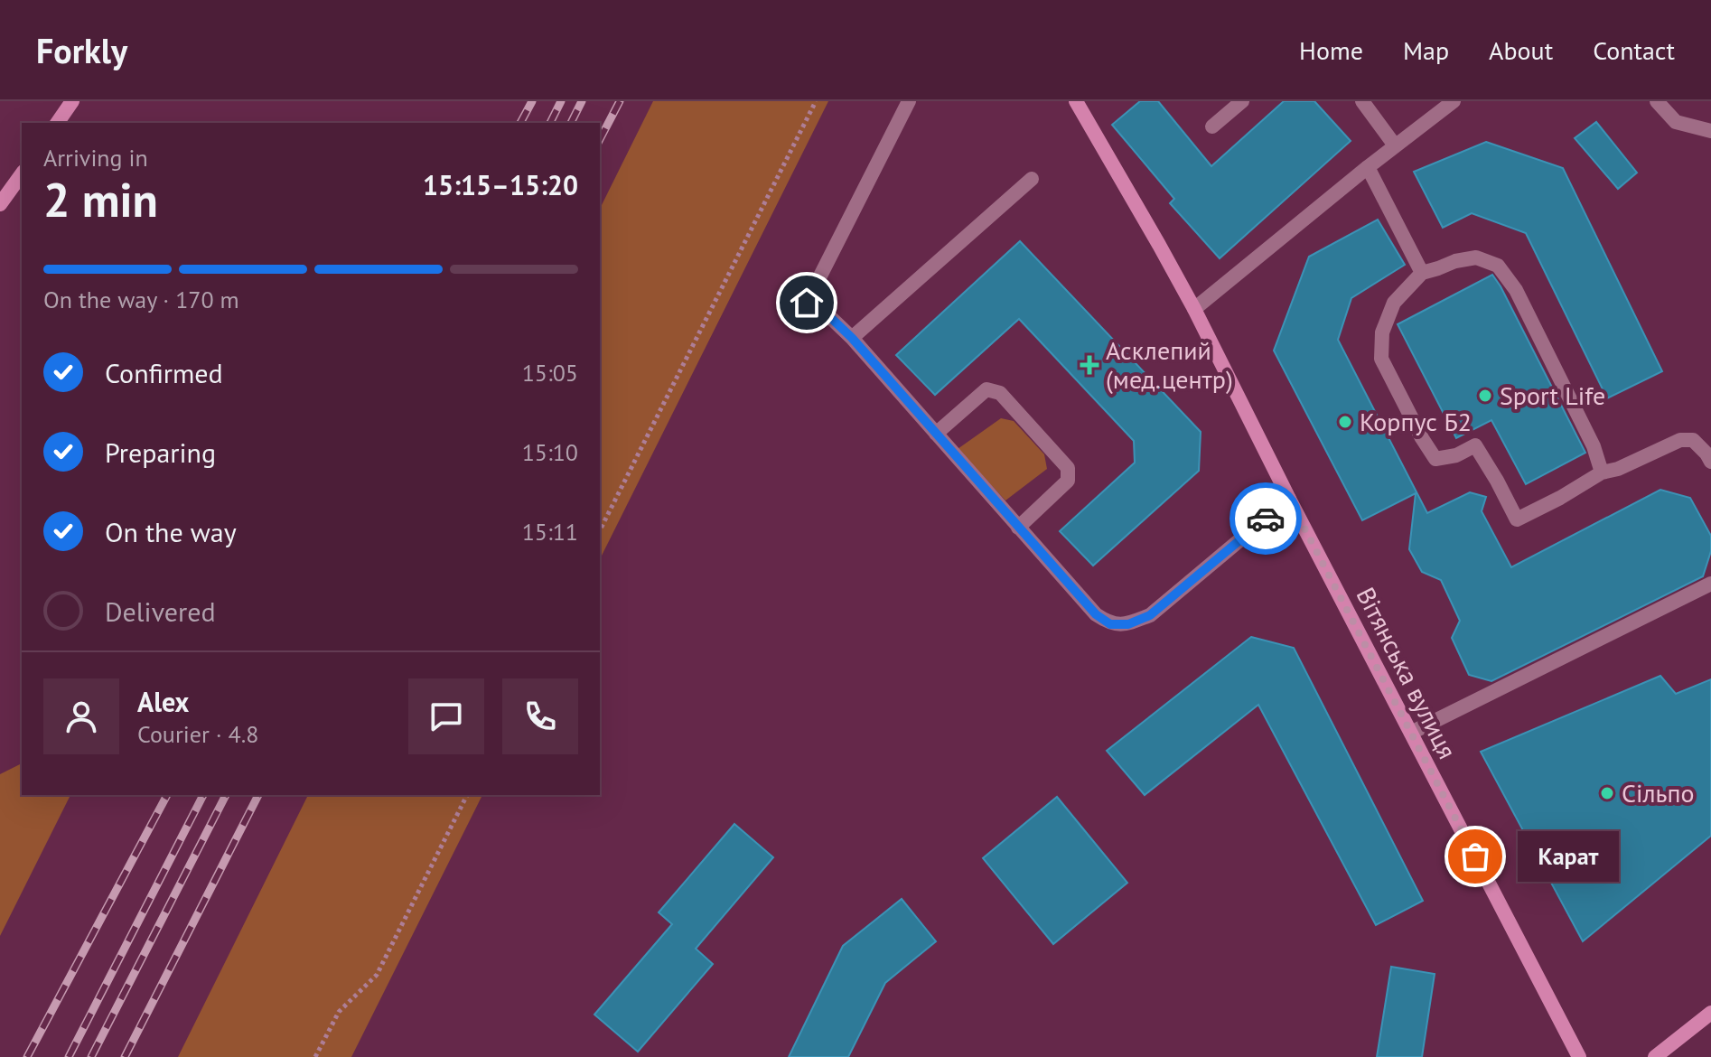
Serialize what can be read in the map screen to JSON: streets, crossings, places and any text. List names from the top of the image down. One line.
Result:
{"streets":{"street":["Вітянська вулиця"]},"places":{"health":["Асклепий (мед.центр)"],"other":["Sport Life","Корпус Б2","Сільпо","Карат"]},"page":{"header":"Forkly","nav":["Home","Map","About","Contact"],"heading":["2 min","Arriving in","15:15–15:20"],"panel":["Alex","Courier · 4.8"],"bar":"On the way · 170 m","list":[["Confirmed","15:05"],["Preparing","15:10"],["On the way","15:11"],"Delivered"],"bubble":"Карат"}}
